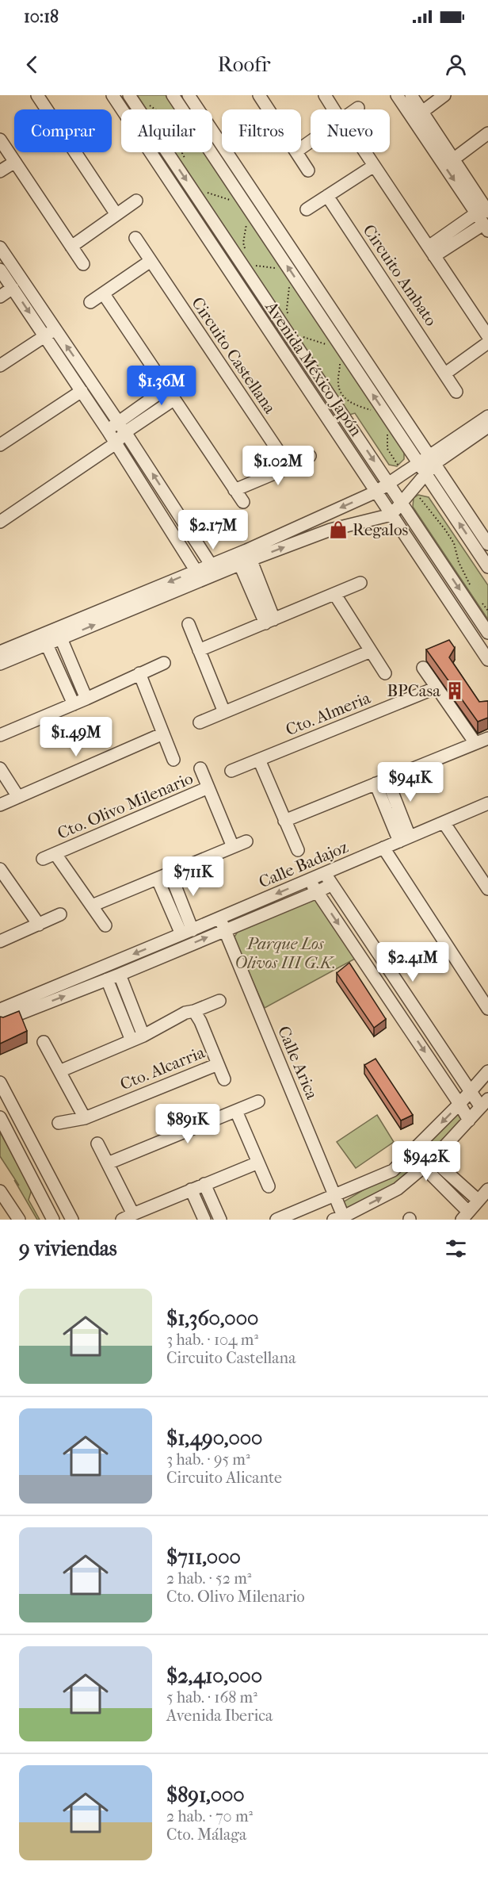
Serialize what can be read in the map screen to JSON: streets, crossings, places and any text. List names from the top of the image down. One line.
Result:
{"streets":{"street":["Circuito Ambato","Circuito Castellana","Avenida México Japón","Cto. Almeria","Cto. Olivo Milenario","Calle Badajoz","Calle Arica","Cto. Alcarria"]},"crossings":[["Calle Badajoz","Calle Arica"]],"parks":["Parque Los Olivos III G.K."],"places":{"shop":["Regalos"],"building":["BPCasa"]},"page":{"status":"10:18","header":"Roofr","chip":["Comprar","Alquilar","Filtros","Nuevo"],"price":["$1.36M","$1.02M","$2.17M","$1.49M","$941K","$711K","$2.41M","$891K","$942K"],"heading":"9 viviendas","list":[{"name":"$1,360,000","note":"3 hab. · 104 m² · Circuito Castellana"},{"name":"$1,490,000","note":"3 hab. · 95 m² · Circuito Alicante"},{"name":"$711,000","note":"2 hab. · 52 m² · Cto. Olivo Milenario"},{"name":"$2,410,000","note":"5 hab. · 168 m² · Avenida Iberica"},{"name":"$891,000","note":"2 hab. · 70 m² · Cto. Málaga"}]}}
